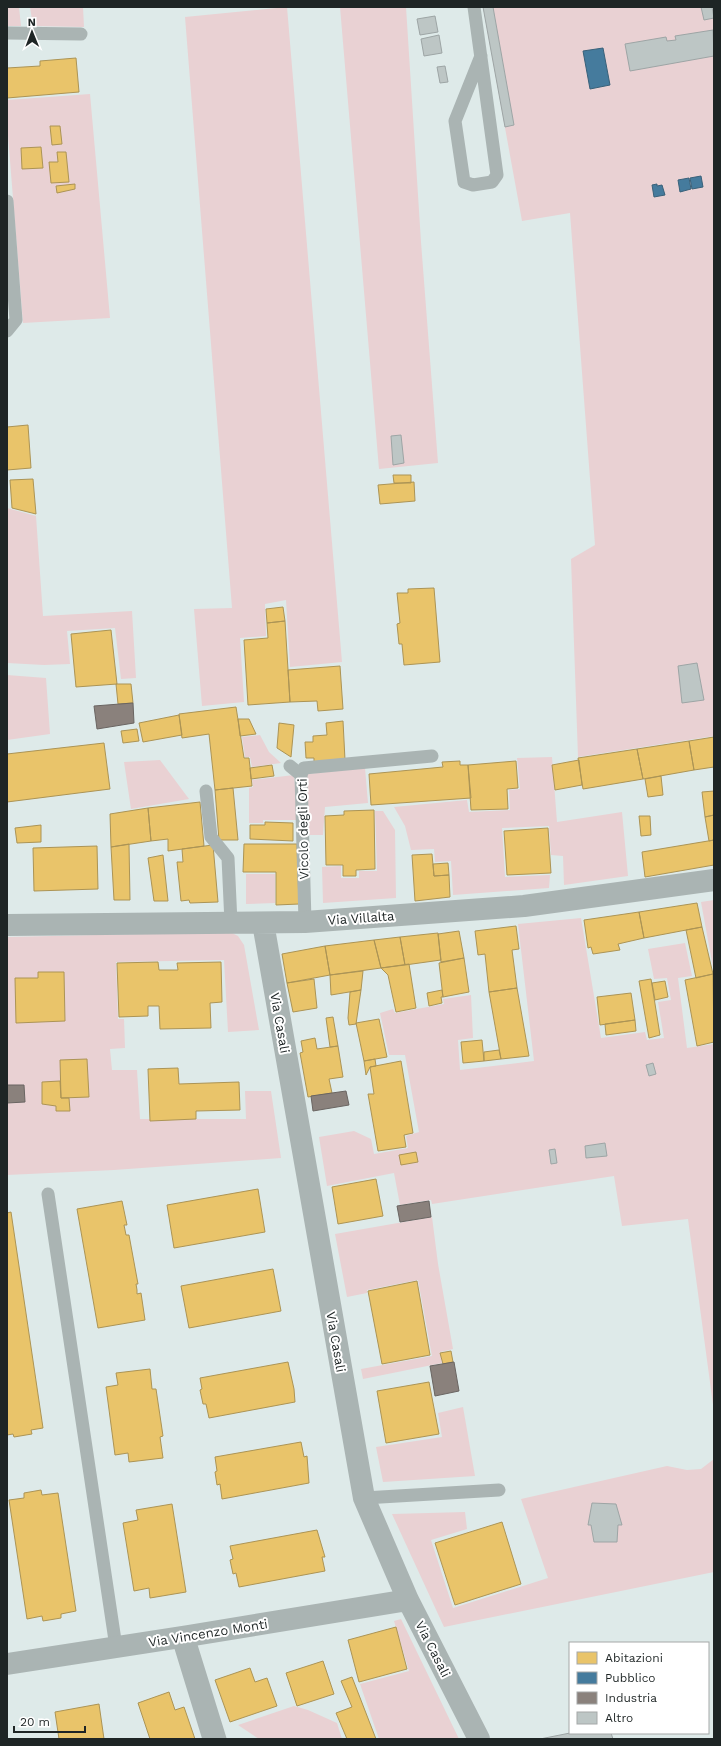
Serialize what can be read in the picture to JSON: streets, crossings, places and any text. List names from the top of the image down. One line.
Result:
{"streets":{"street":["Via Villalta","Via Casali","Via Vincenzo Monti"],"lane":["Vicolo degli Orti"]},"crossings":[["Vicolo degli Orti","Via Villalta"],["Via Villalta","Via Casali"],["Via Casali","Via Vincenzo Monti"]],"legend":["Abitazioni","Pubblico","Industria","Altro"],"scale_bar":"20 m","north":"top"}
